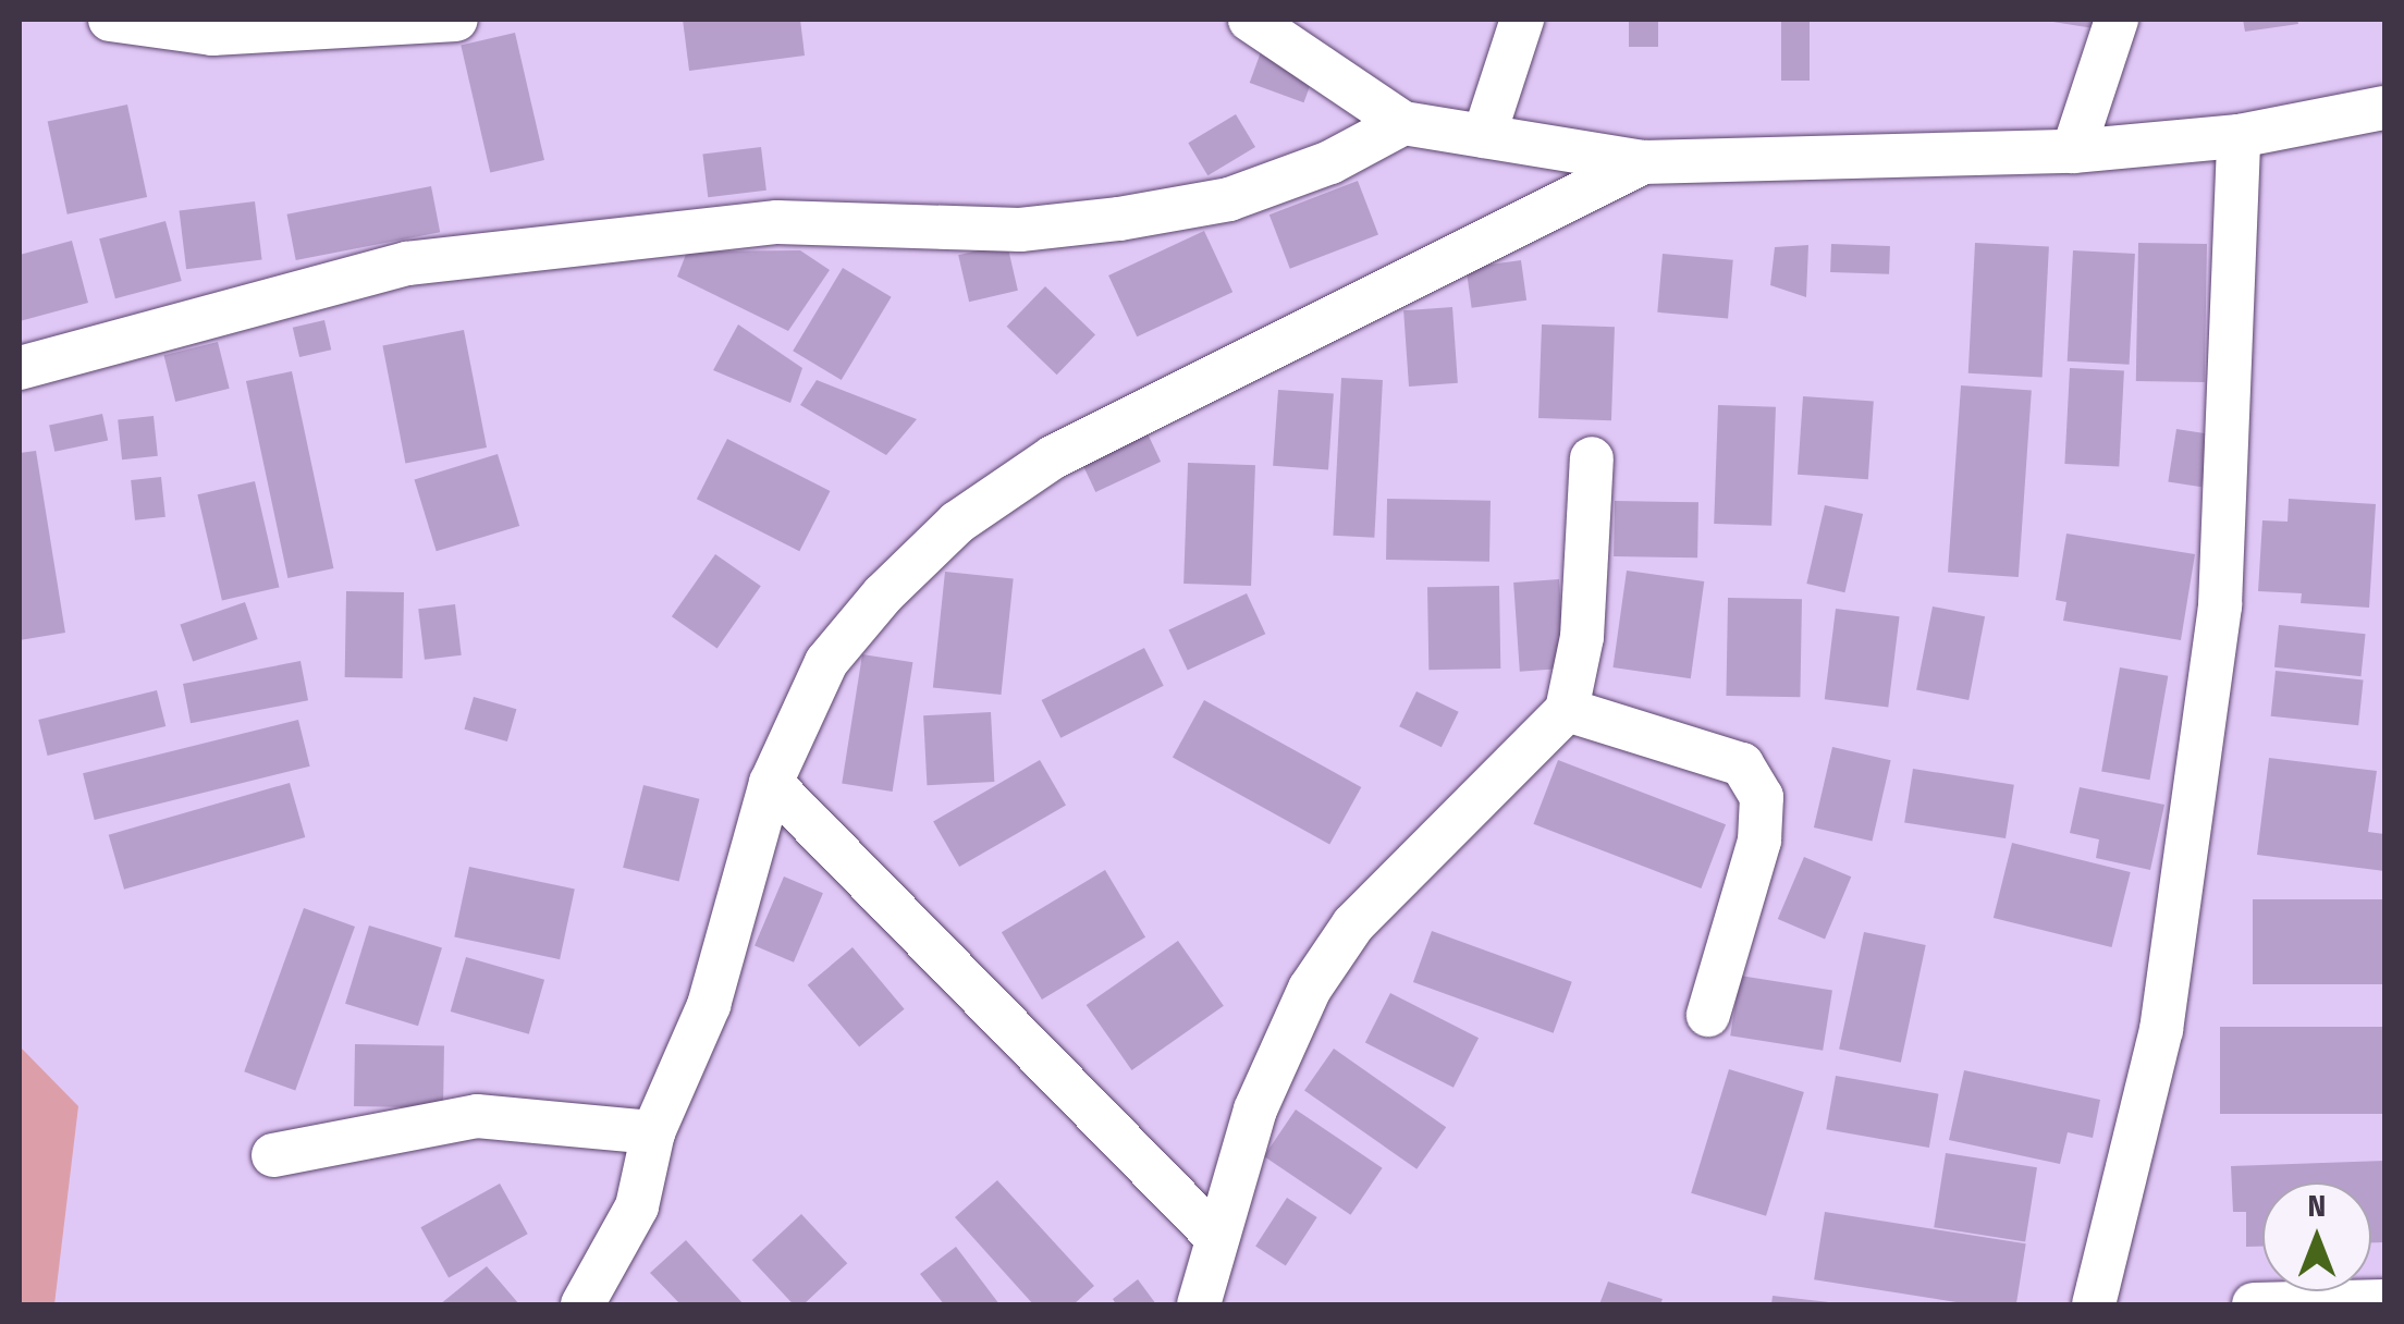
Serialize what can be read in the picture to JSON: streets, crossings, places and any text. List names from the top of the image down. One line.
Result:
{"north":"top"}
